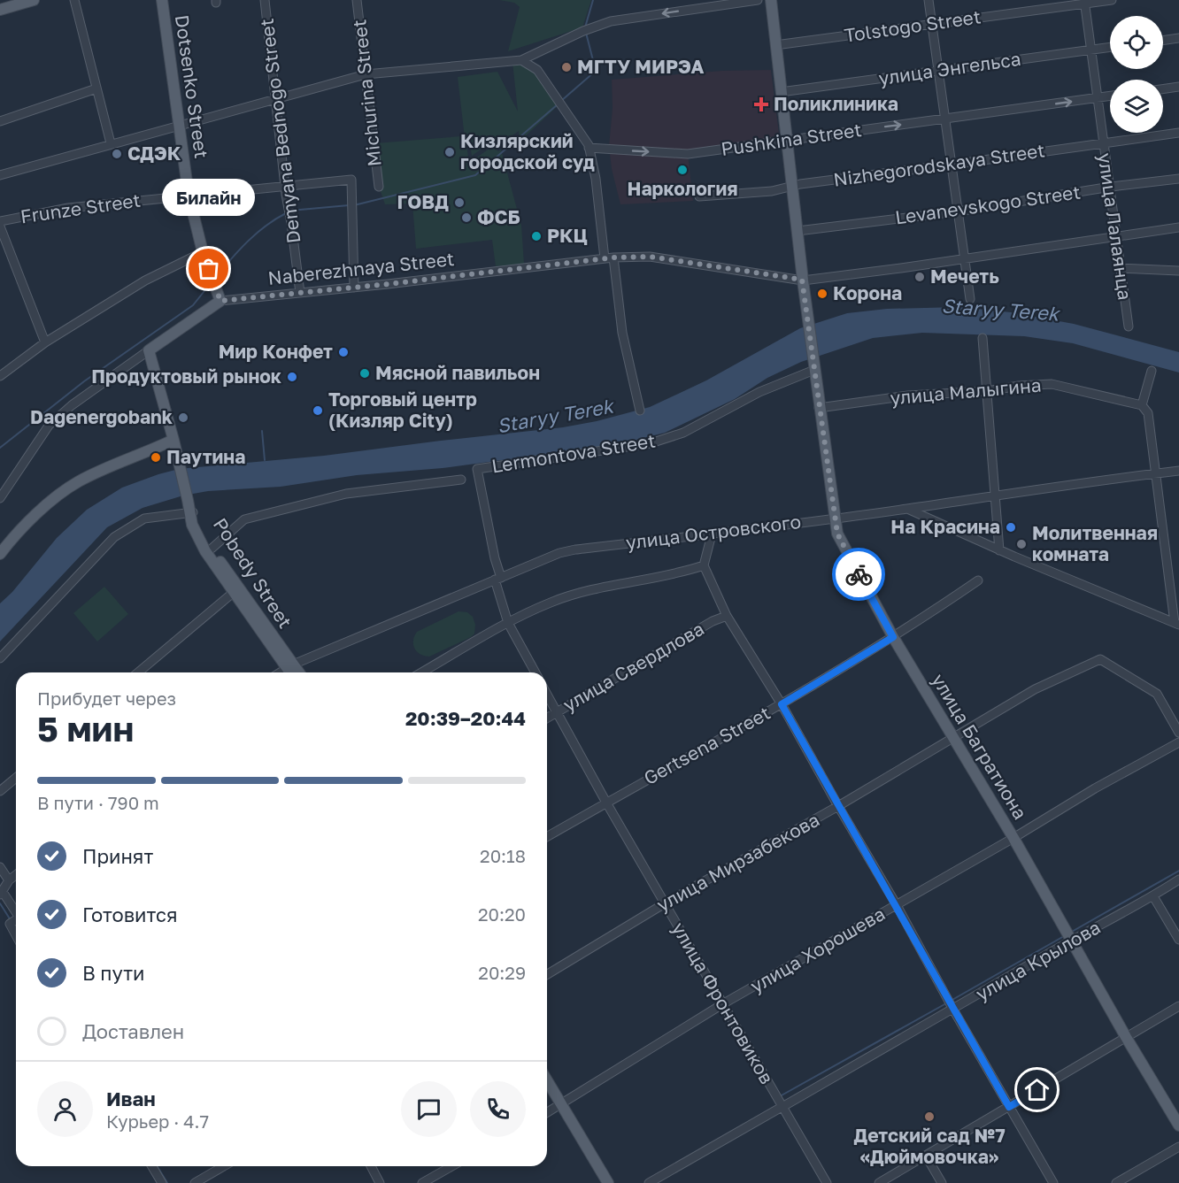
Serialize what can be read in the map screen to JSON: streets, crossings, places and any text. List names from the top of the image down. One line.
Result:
{"streets":{"main road":["Dotsenko Street","Naberezhnaya Street","Pobedy Street","улица Багратиона"],"street":["Tolstogo Street","улица Энгельса","Michurina Street","Demyana Bednogo Street","Pushkina Street","Nizhegorodskaya Street","Levanevskogo Street","Frunze Street","улица Лалаянца","улица Малыгина","Lermontova Street","улица Островского","улица Свердлова","Gertsena Street","улица Мирзабекова","улица Хорошева","улица Крылова","улица Фронтовиков"]},"crossings":[["Tolstogo Street","улица Лалаянца"],["улица Энгельса","улица Лалаянца"],["Dotsenko Street","Frunze Street"],["Dotsenko Street","Naberezhnaya Street"],["Michurina Street","Frunze Street"],["Michurina Street","Naberezhnaya Street"],["Demyana Bednogo Street","Frunze Street"],["Demyana Bednogo Street","Naberezhnaya Street"],["Pushkina Street","улица Лалаянца"],["Nizhegorodskaya Street","улица Лалаянца"],["Levanevskogo Street","улица Лалаянца"],["улица Лалаянца","Naberezhnaya Street"],["Naberezhnaya Street","Pobedy Street"],["Naberezhnaya Street","улица Багратиона"],["улица Малыгина","улица Багратиона"],["Lermontova Street","улица Островского"],["Lermontova Street","улица Багратиона"],["улица Островского","Pobedy Street"],["улица Островского","улица Багратиона"],["улица Свердлова","улица Фронтовиков"],["Gertsena Street","улица Багратиона"],["Gertsena Street","улица Фронтовиков"],["улица Багратиона","улица Мирзабекова"],["улица Багратиона","улица Хорошева"],["улица Багратиона","улица Крылова"],["улица Мирзабекова","улица Фронтовиков"],["улица Хорошева","улица Фронтовиков"],["улица Крылова","улица Фронтовиков"]],"one_way":["Pushkina Street"],"water":["Staryy Terek"],"places":{"other":["МГТУ МИРЭА","Кизлярский городской суд","СДЭК","Наркология","ГОВД","ФСБ","РКЦ","Билайн","Мечеть","Корона","Мир Конфет","Мясной павильон","Продуктовый рынок","Торговый центр (Кизляр City)","Dagenergobank","Паутина","На Красина","Молитвенная комната","Детский сад №7 «Дюймовочка»"],"health":["Поликлиника"]},"page":{"bubble":"Билайн","heading":["5 мин","Прибудет через","20:39–20:44"],"panel":["Иван","Курьер · 4.7"],"bar":"В пути · 790 m","list":[["Принят","20:18"],["Готовится","20:20"],["В пути","20:29"],"Доставлен"]}}
